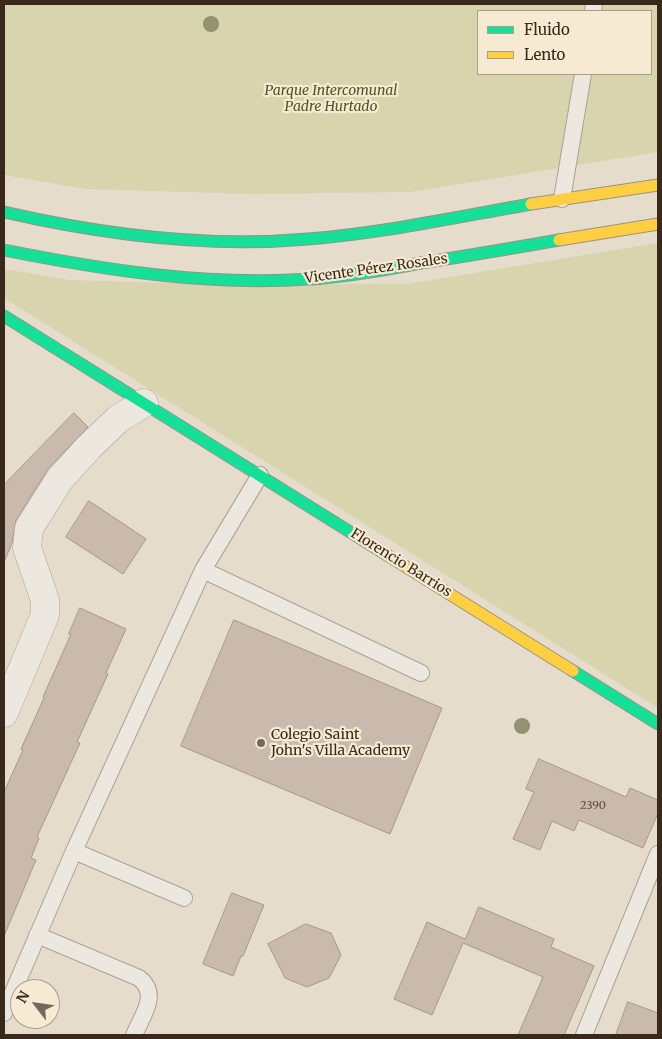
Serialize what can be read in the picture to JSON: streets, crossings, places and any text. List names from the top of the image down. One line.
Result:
{"streets":{"main road":["Vicente Pérez Rosales","Florencio Barrios"]},"parks":["Parque Intercomunal Padre Hurtado"],"places":["Colegio Saint John's Villa Academy"],"house_numbers":["2390"],"legend":["Fluido","Lento"],"north":"top left"}
